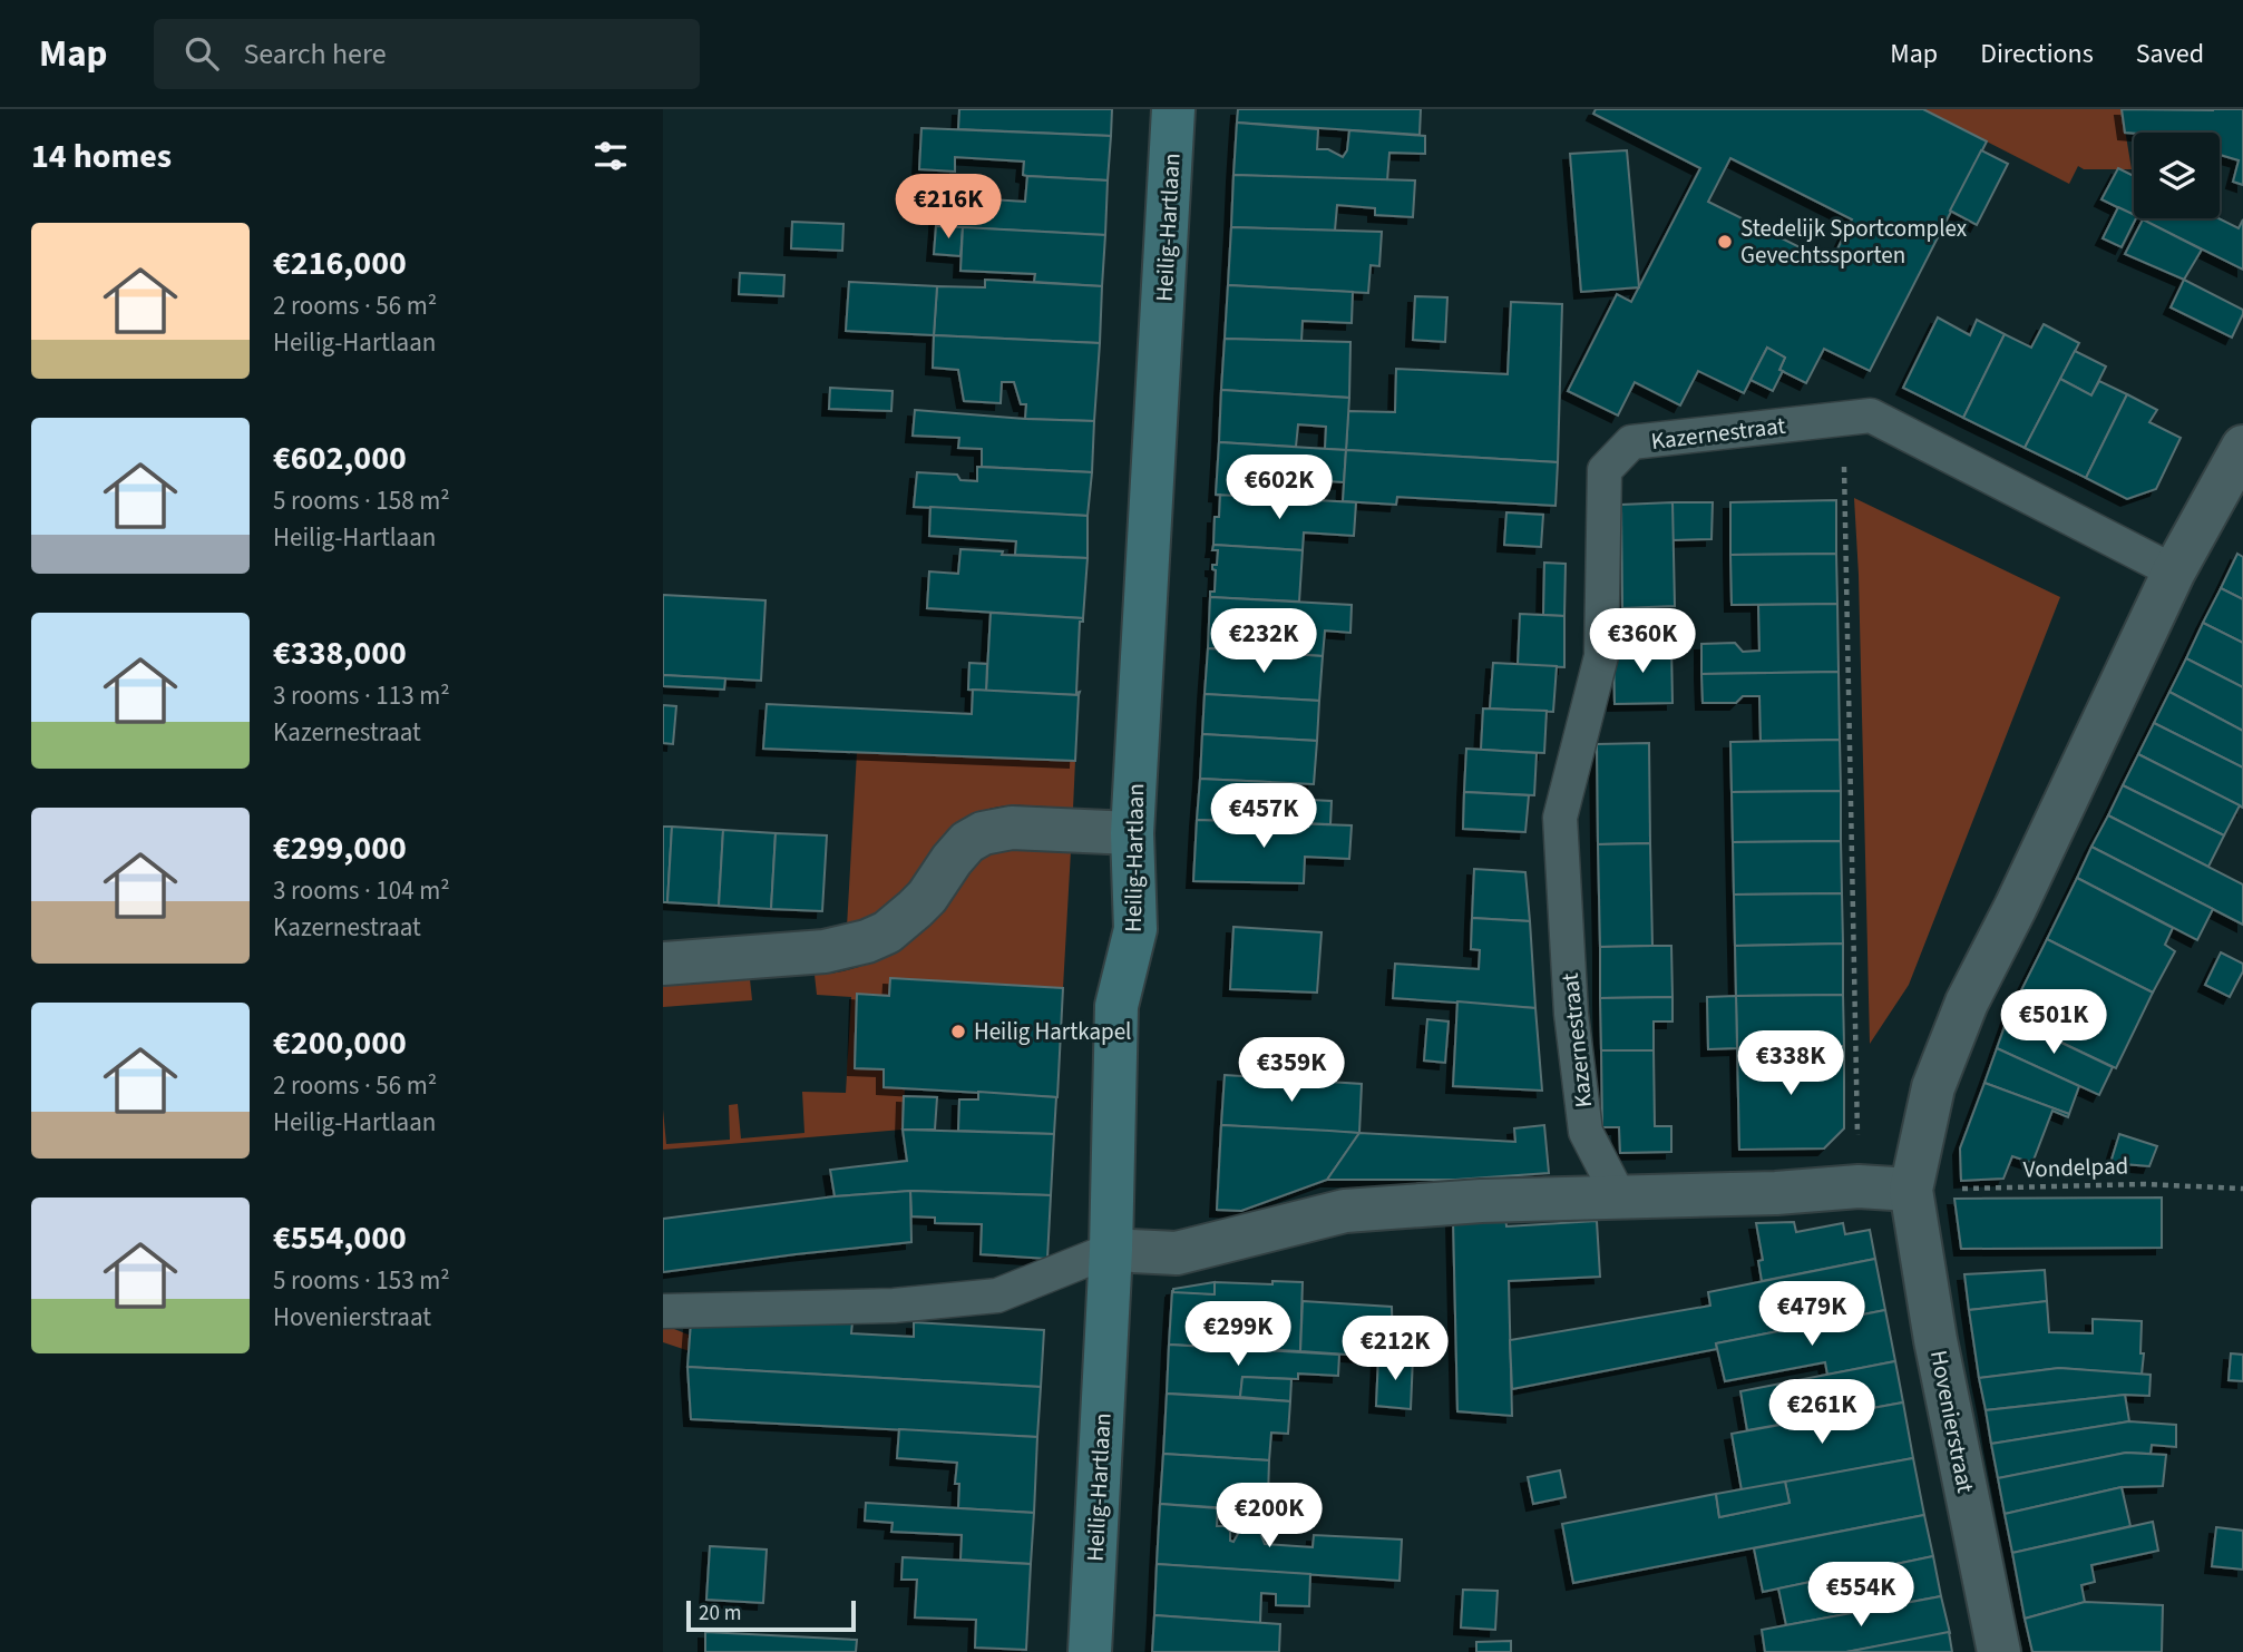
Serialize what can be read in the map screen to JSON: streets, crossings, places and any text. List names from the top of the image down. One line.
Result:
{"streets":{"street":["Heilig-Hartlaan","Hovenierstraat"],"lane":["Kazernestraat"],"path":["Vondelpad"]},"crossings":[["Vondelpad","Hovenierstraat"]],"places":["Stedelijk Sportcomplex Gevechtssporten","Heilig Hartkapel"],"scale_bar":"20 m","page":{"header":"Map","search":"Search here","nav":["Map","Directions","Saved"],"heading":"14 homes","price":["€216K","€602K","€232K","€360K","€457K","€501K","€338K","€359K","€479K","€299K","€212K","€261K","€200K","€554K"],"list":[{"name":"€216,000","note":"2 rooms · 56 m² · Heilig-Hartlaan"},{"name":"€602,000","note":"5 rooms · 158 m² · Heilig-Hartlaan"},{"name":"€338,000","note":"3 rooms · 113 m² · Kazernestraat"},{"name":"€299,000","note":"3 rooms · 104 m² · Kazernestraat"},{"name":"€200,000","note":"2 rooms · 56 m² · Heilig-Hartlaan"},{"name":"€554,000","note":"5 rooms · 153 m² · Hovenierstraat"}],"scale":"20 m"}}
